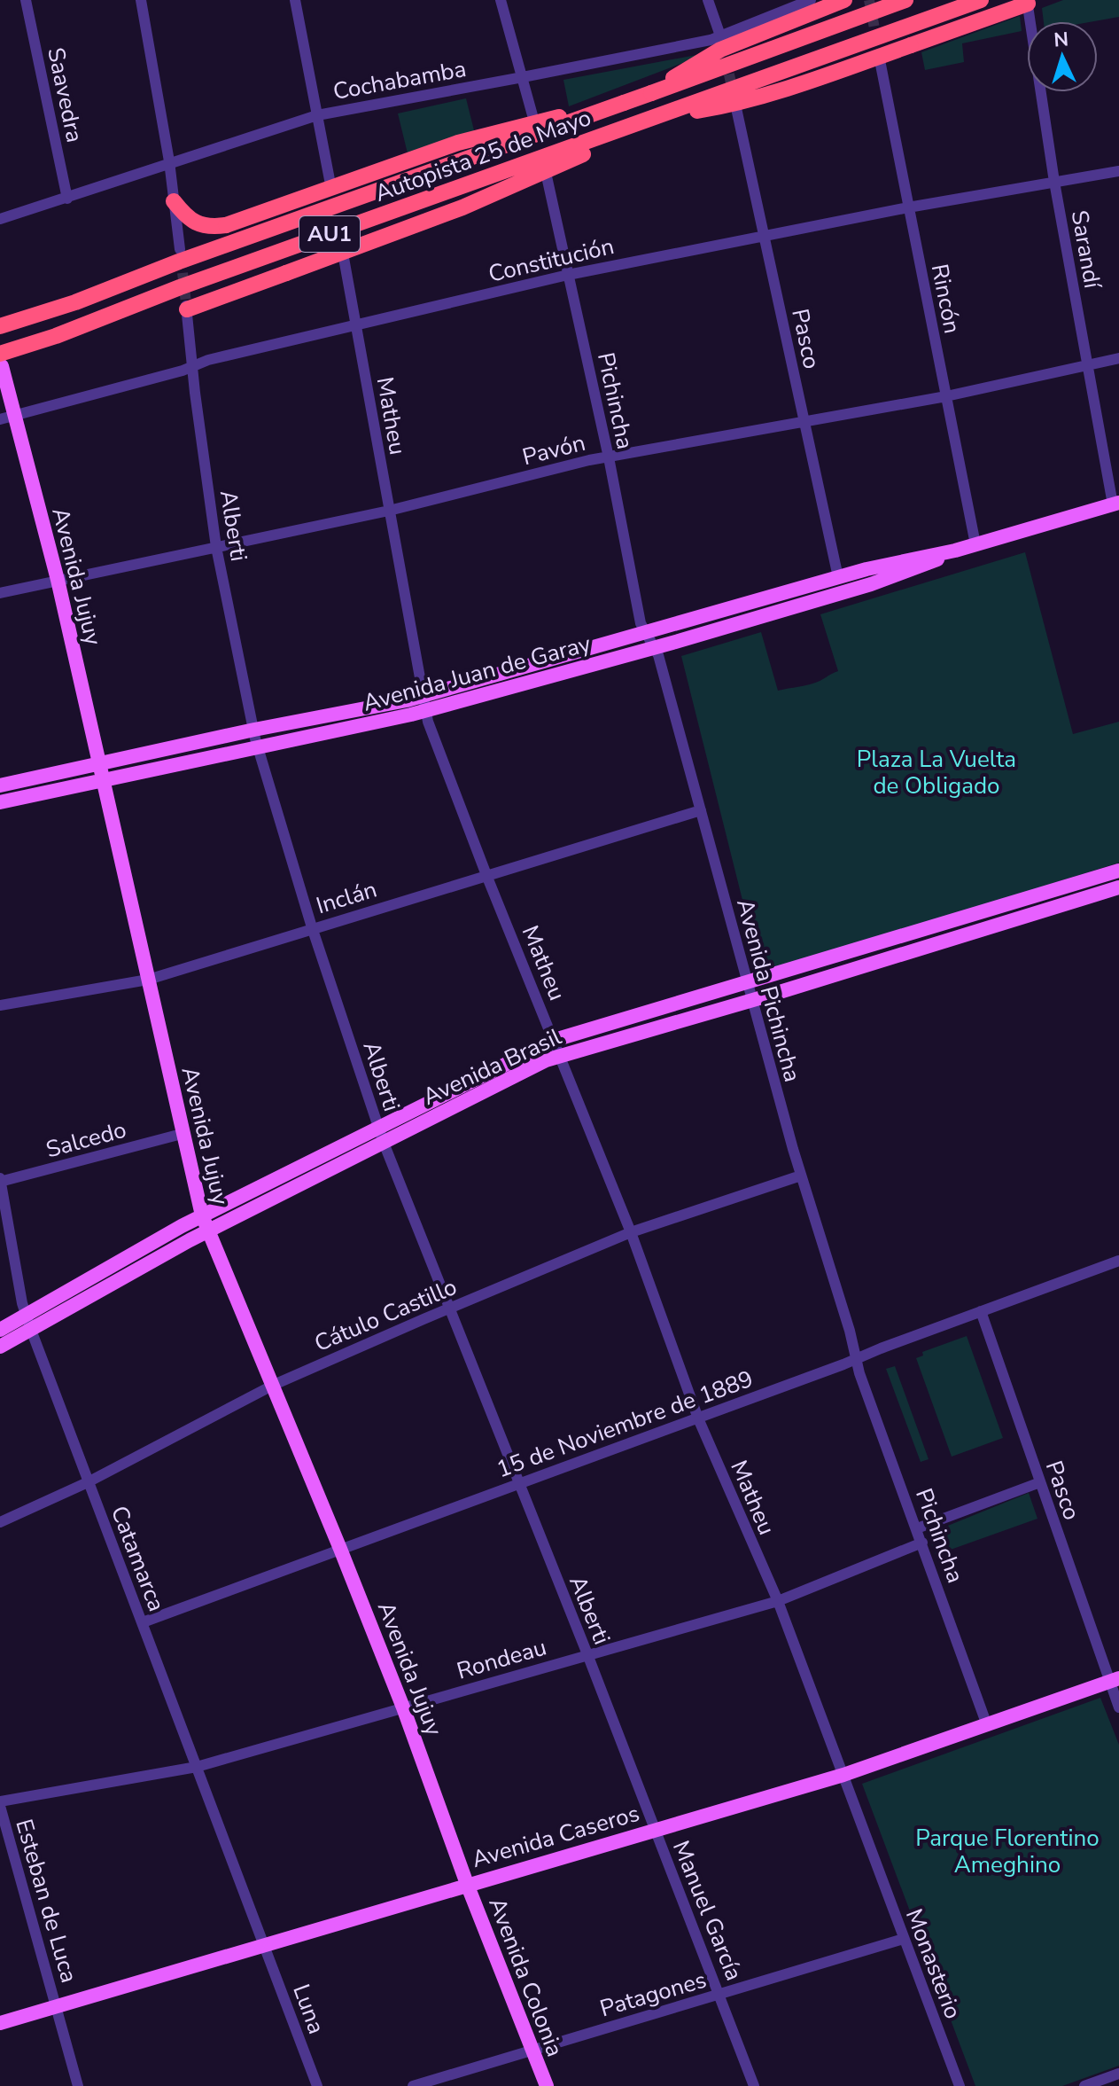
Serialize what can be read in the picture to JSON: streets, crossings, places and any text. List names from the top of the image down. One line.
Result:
{"streets":{"highway":["Autopista 25 de Mayo","AU1"],"main road":["Avenida Jujuy","Avenida Juan de Garay","Avenida Brasil","Avenida Caseros","Avenida Colonia"],"street":["Cochabamba","Saavedra","Sarandí","Constitución","Rincón","Pasco","Pichincha","Matheu","Pavón","Alberti","Inclán","Avenida Pichincha","Salcedo","Cátulo Castillo","15 de Noviembre de 1889","Catamarca","Rondeau","Esteban de Luca","Manuel García","Monasterio","Patagones","Luna"]},"crossings":[["Cochabamba","Saavedra"],["Autopista 25 de Mayo","Avenida Jujuy"],["Sarandí","Constitución"],["Sarandí","Pavón"],["Sarandí","Avenida Juan de Garay"],["Constitución","Rincón"],["Constitución","Pasco"],["Constitución","Pichincha"],["Constitución","Matheu"],["Constitución","Alberti"],["Constitución","Avenida Jujuy"],["Rincón","Pavón"],["Rincón","Avenida Juan de Garay"],["Pasco","Pavón"],["Pasco","Avenida Juan de Garay"],["Pasco","15 de Noviembre de 1889"],["Pasco","Avenida Caseros"],["Pichincha","Pavón"],["Pichincha","Avenida Juan de Garay"],["Pichincha","Avenida Pichincha"],["Pichincha","15 de Noviembre de 1889"],["Pichincha","Rondeau"],["Pichincha","Avenida Caseros"],["Matheu","Pavón"],["Matheu","Avenida Juan de Garay"],["Matheu","Inclán"],["Matheu","Avenida Brasil"],["Matheu","Cátulo Castillo"],["Matheu","15 de Noviembre de 1889"],["Matheu","Rondeau"],["Matheu","Avenida Caseros"],["Matheu","Monasterio"],["Pavón","Alberti"],["Pavón","Avenida Jujuy"],["Alberti","Avenida Juan de Garay"],["Alberti","Inclán"],["Alberti","Avenida Brasil"],["Alberti","Cátulo Castillo"],["Alberti","15 de Noviembre de 1889"],["Alberti","Rondeau"],["Alberti","Avenida Caseros"],["Alberti","Manuel García"],["Avenida Jujuy","Avenida Juan de Garay"],["Avenida Jujuy","Inclán"],["Avenida Jujuy","Avenida Brasil"],["Avenida Jujuy","Salcedo"],["Avenida Jujuy","Cátulo Castillo"],["Avenida Jujuy","15 de Noviembre de 1889"],["Avenida Jujuy","Rondeau"],["Avenida Jujuy","Avenida Caseros"],["Avenida Jujuy","Avenida Colonia"],["Avenida Juan de Garay","Avenida Pichincha"],["Inclán","Avenida Pichincha"],["Avenida Pichincha","Avenida Brasil"],["Avenida Pichincha","Cátulo Castillo"],["Avenida Pichincha","15 de Noviembre de 1889"],["Avenida Brasil","Catamarca"],["Salcedo","Catamarca"],["Cátulo Castillo","Catamarca"],["15 de Noviembre de 1889","Catamarca"],["Catamarca","Rondeau"],["Catamarca","Avenida Caseros"],["Catamarca","Luna"],["Rondeau","Esteban de Luca"],["Avenida Caseros","Esteban de Luca"],["Avenida Caseros","Manuel García"],["Avenida Caseros","Monasterio"],["Avenida Caseros","Avenida Colonia"],["Avenida Caseros","Luna"],["Manuel García","Patagones"],["Monasterio","Patagones"],["Avenida Colonia","Patagones"]],"parks":["Plaza La Vuelta de Obligado","Parque Florentino Ameghino"],"north":"top"}
